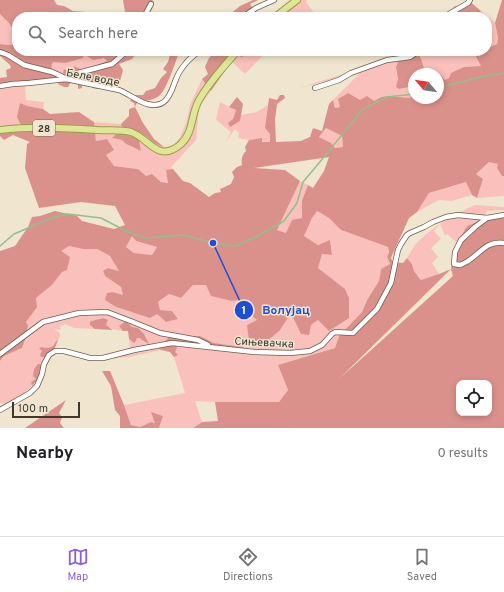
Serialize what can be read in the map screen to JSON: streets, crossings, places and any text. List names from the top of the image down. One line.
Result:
{"streets":{"main road":["28"],"street":["Беле воде","Сињевачка"]},"places":["Волујац"],"scale_bar":"100 m","north":"top left","page":{"search":"Search here","scale":"100 m","heading":["Nearby","0 results"],"nav":["Map","Directions","Saved"]}}
